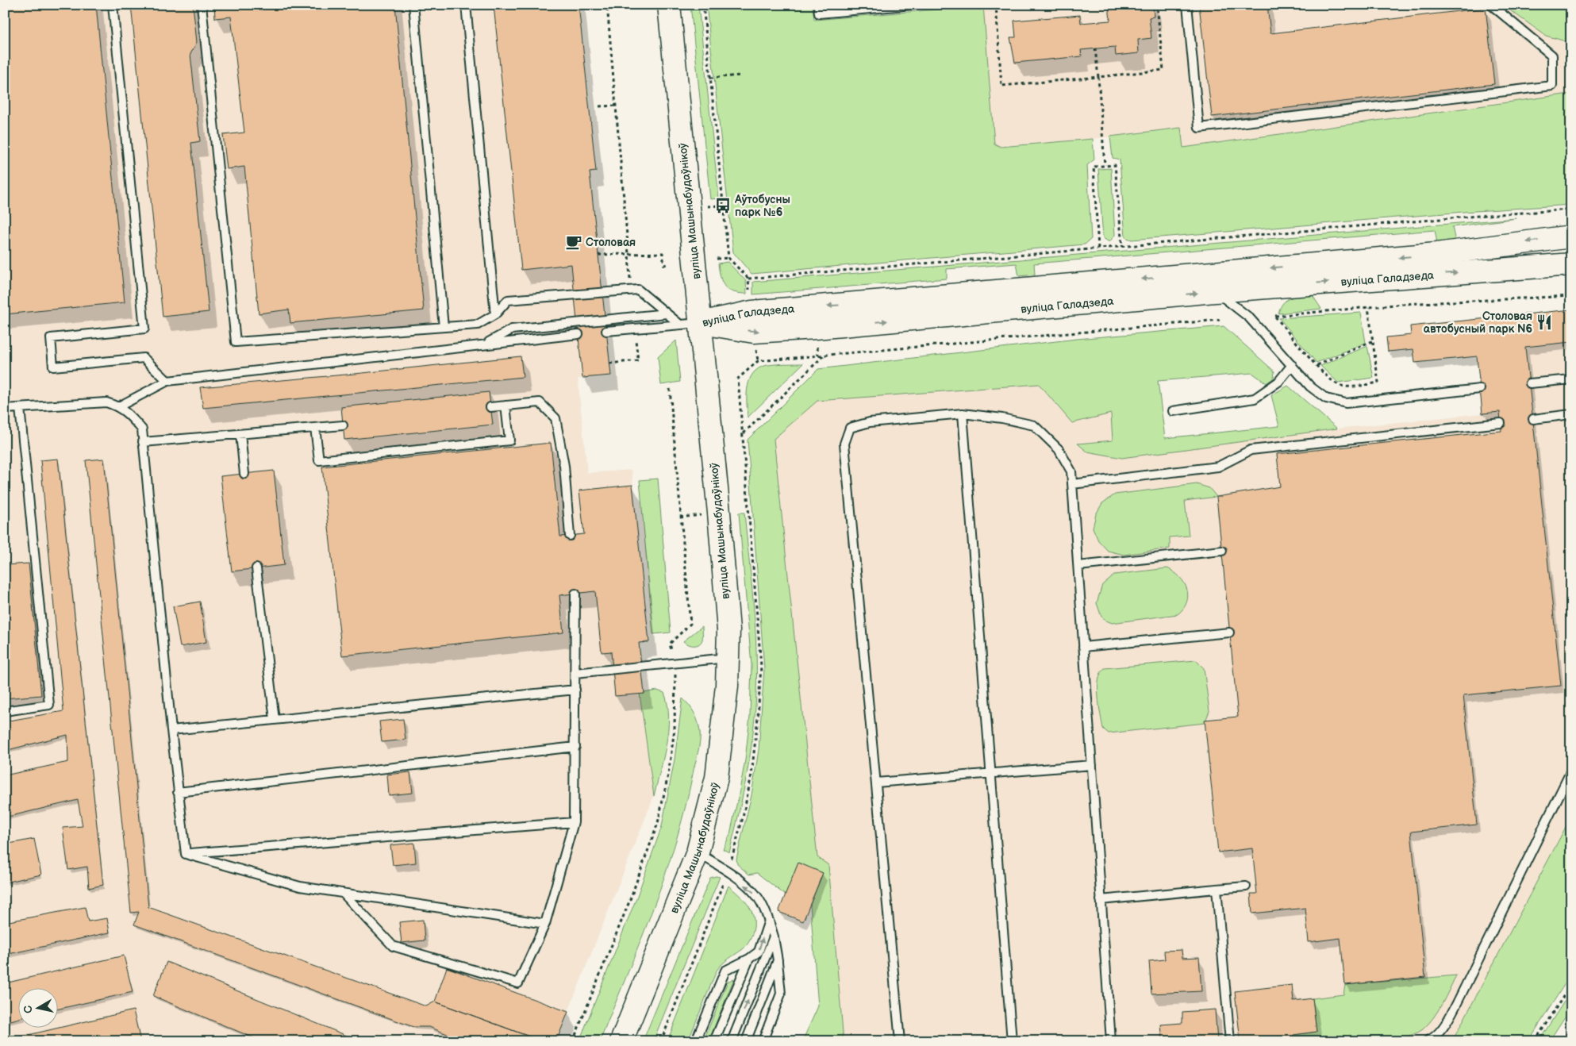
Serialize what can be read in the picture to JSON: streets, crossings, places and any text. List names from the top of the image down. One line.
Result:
{"streets":{"main road":["вуліца Машынабудаўнікоў","вуліца Галадзеда"]},"crossings":[["вуліца Машынабудаўнікоў","вуліца Галадзеда"]],"places":{"bus stop":["Аўтобусны парк №6"],"cafe":["Столовая"],"restaurant":["Столовая автобусный парк N6"]},"north":"left"}
